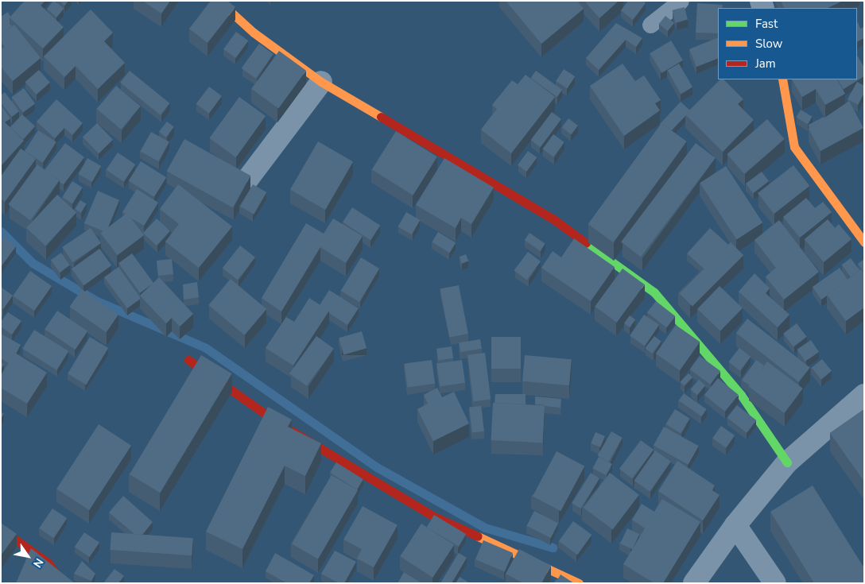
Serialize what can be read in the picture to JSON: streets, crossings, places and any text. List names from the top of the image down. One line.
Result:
{"legend":["Fast","Slow","Jam"],"north":"bottom right"}
